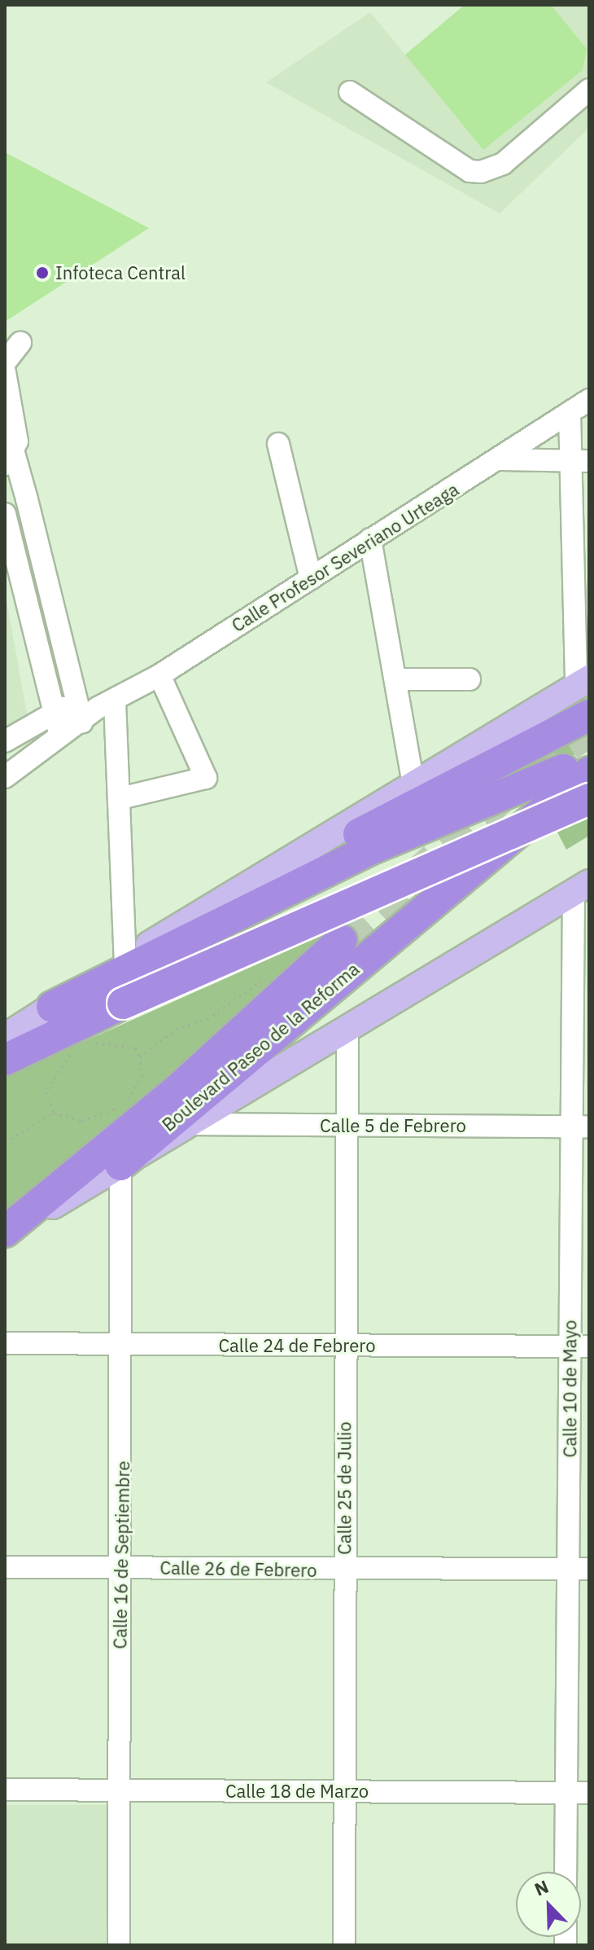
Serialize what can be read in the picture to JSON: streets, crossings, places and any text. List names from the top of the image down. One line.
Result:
{"streets":{"highway":["Boulevard Paseo de la Reforma"],"street":["Calle Profesor Severiano Urteaga","Calle 5 de Febrero","Calle 24 de Febrero","Calle 10 de Mayo","Calle 25 de Julio","Calle 16 de Septiembre","Calle 26 de Febrero","Calle 18 de Marzo"]},"crossings":[["Boulevard Paseo de la Reforma","Calle 16 de Septiembre"],["Calle 5 de Febrero","Calle 10 de Mayo"],["Calle 5 de Febrero","Calle 25 de Julio"],["Calle 24 de Febrero","Calle 10 de Mayo"],["Calle 24 de Febrero","Calle 25 de Julio"],["Calle 24 de Febrero","Calle 16 de Septiembre"],["Calle 10 de Mayo","Calle 26 de Febrero"],["Calle 10 de Mayo","Calle 18 de Marzo"],["Calle 25 de Julio","Calle 26 de Febrero"],["Calle 25 de Julio","Calle 18 de Marzo"],["Calle 16 de Septiembre","Calle 26 de Febrero"],["Calle 16 de Septiembre","Calle 18 de Marzo"]],"places":["Infoteca Central"],"north":"top left"}
